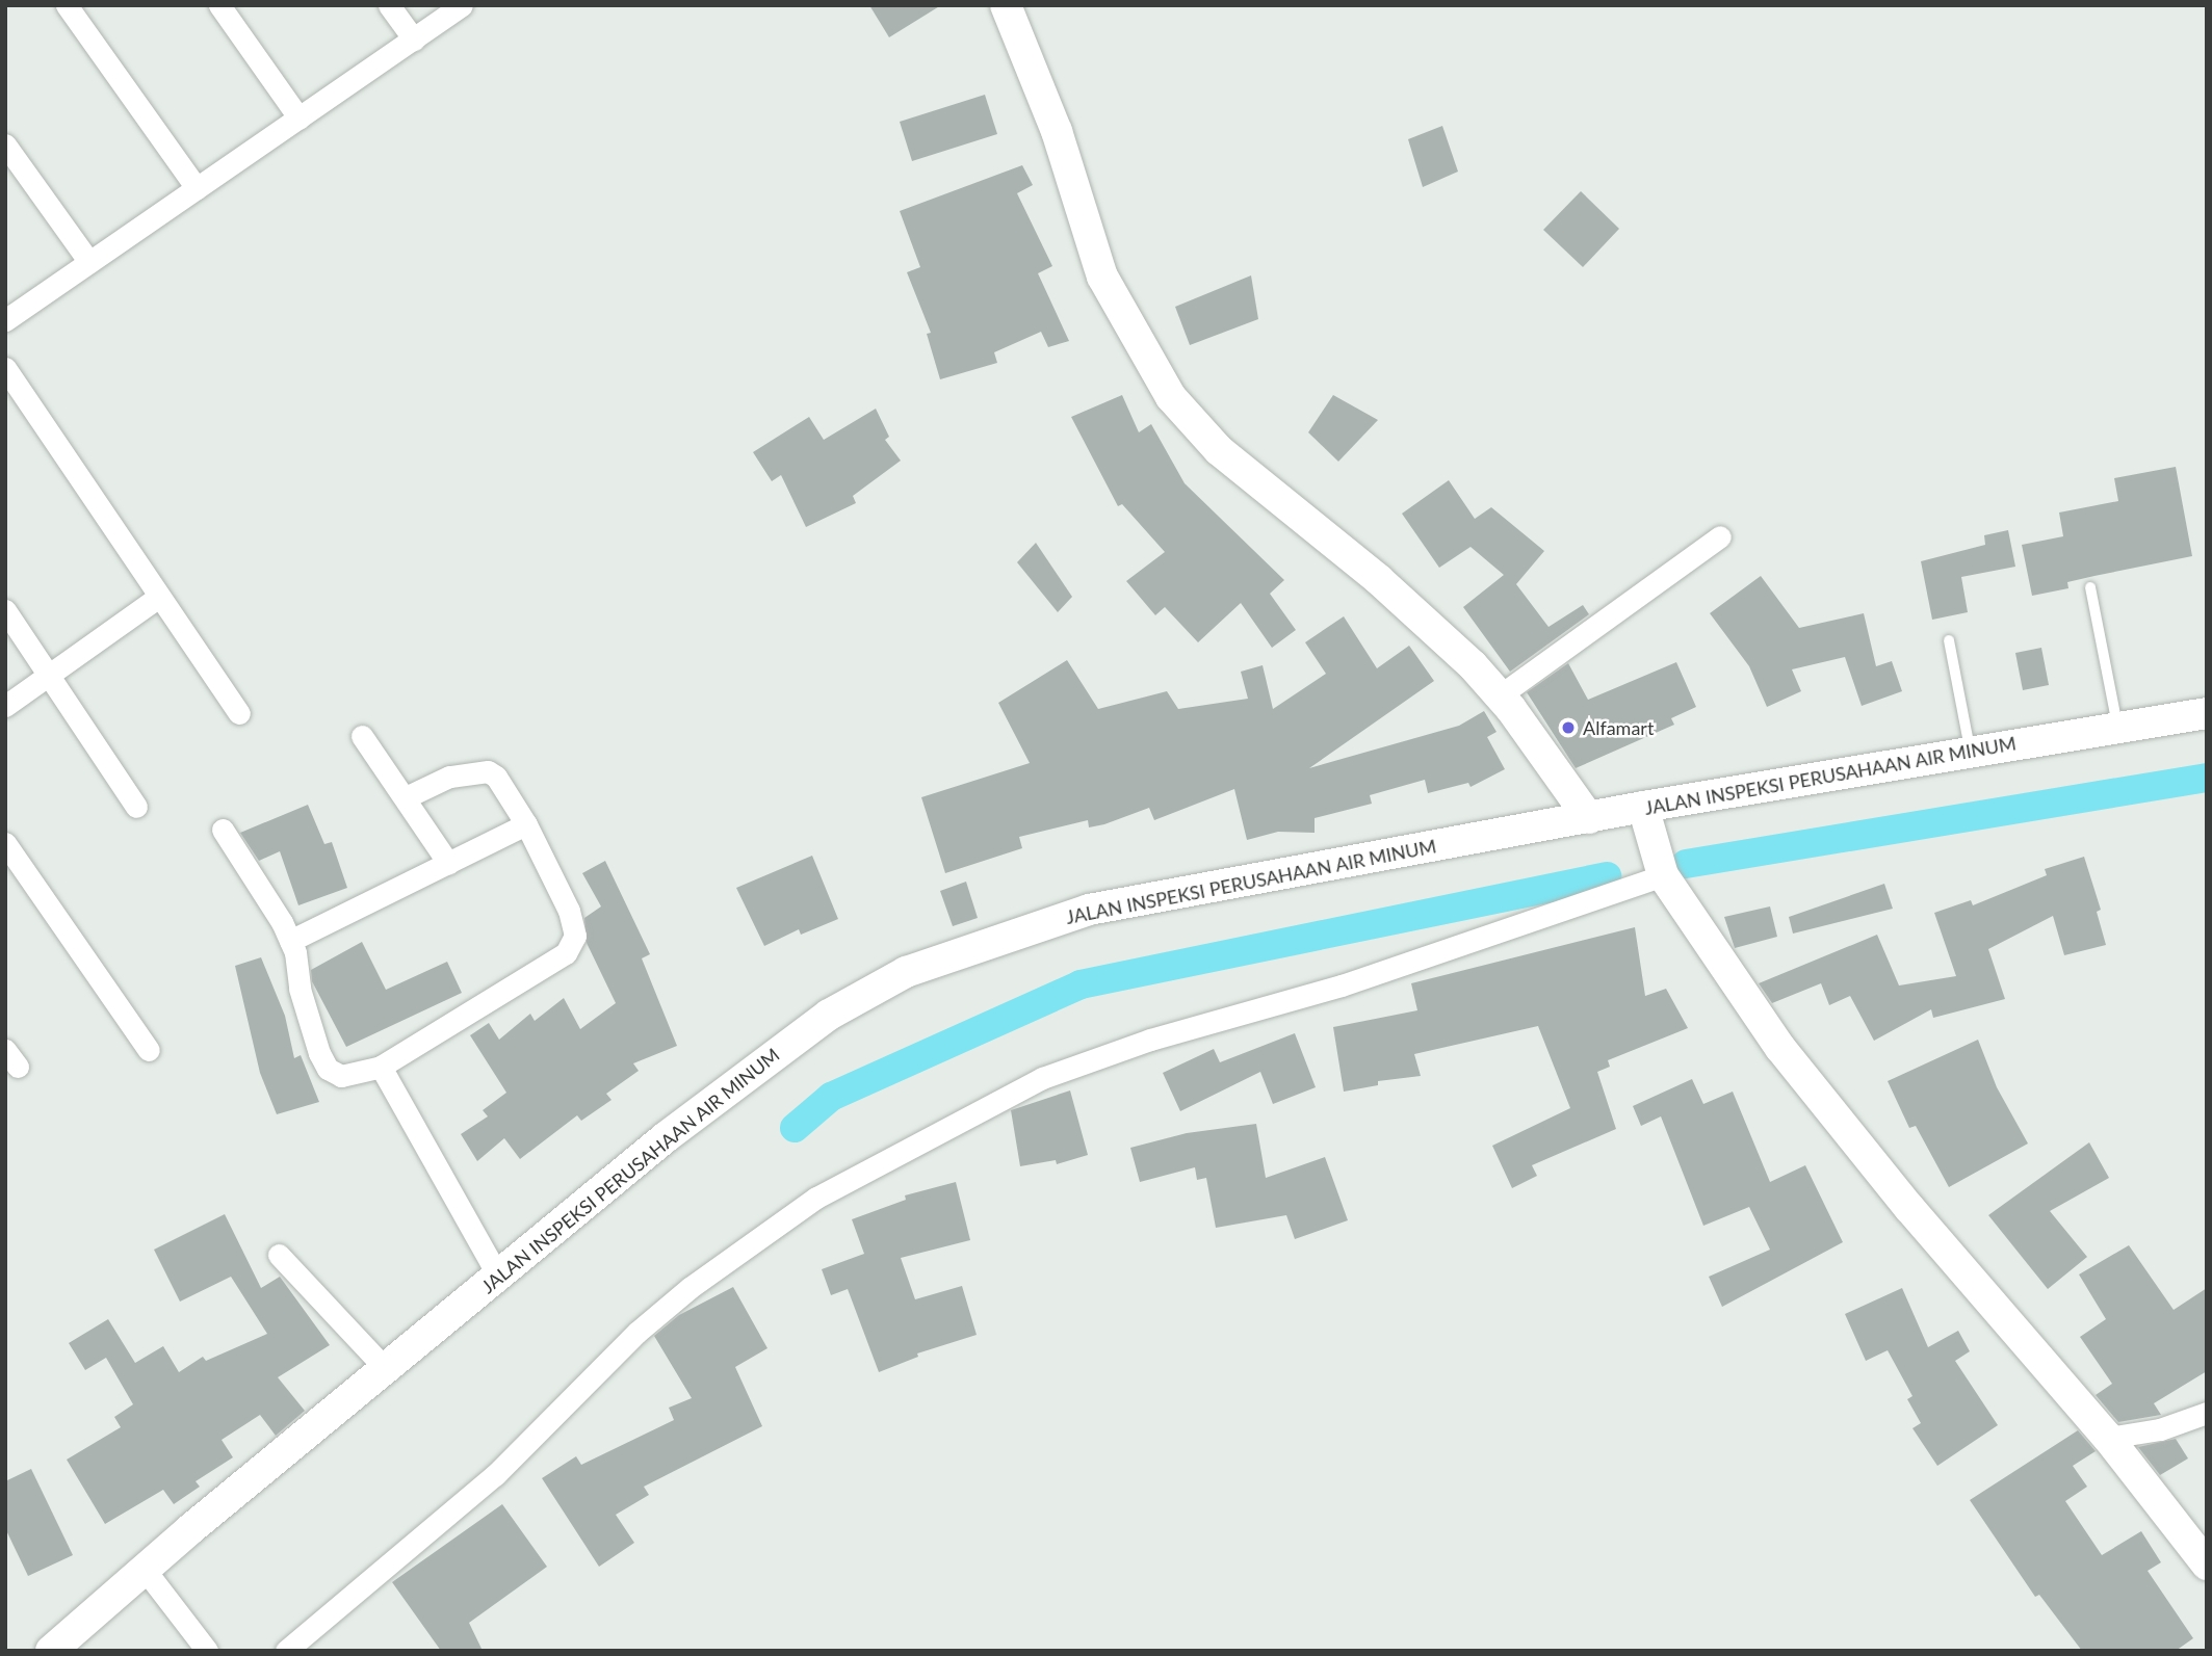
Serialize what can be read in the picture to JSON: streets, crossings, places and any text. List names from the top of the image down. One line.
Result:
{"streets":{"street":["JALAN INSPEKSI PERUSAHAAN AIR MINUM"]},"places":["Alfamart"]}
